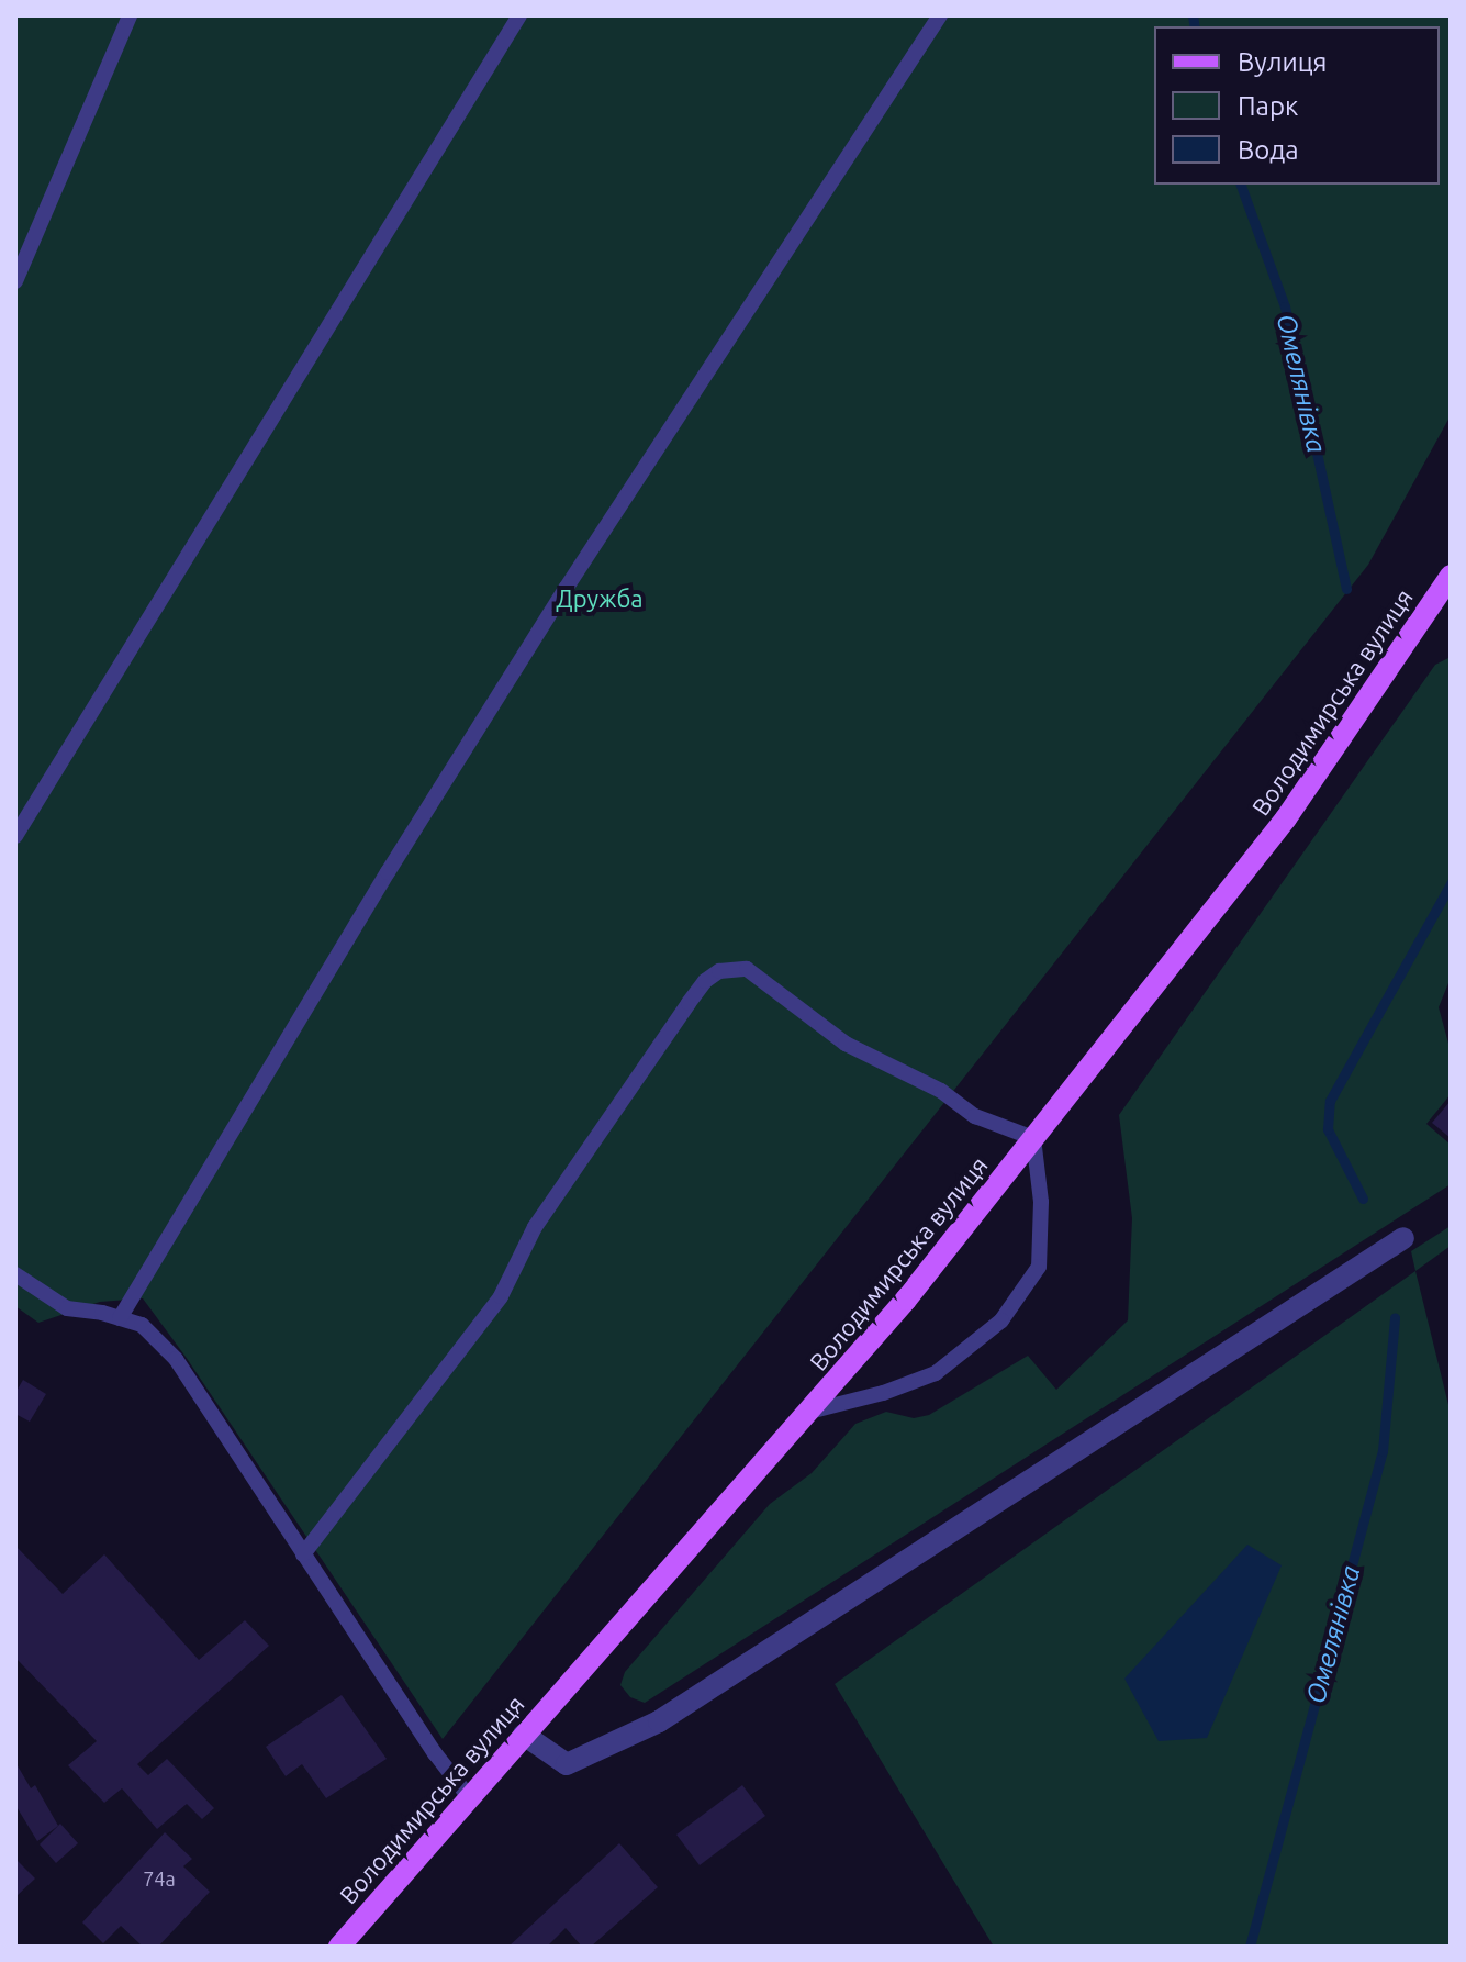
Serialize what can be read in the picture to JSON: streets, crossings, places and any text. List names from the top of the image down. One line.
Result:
{"streets":{"main road":["Володимирська вулиця"]},"water":["Омелянівка"],"parks":["Дружба"],"house_numbers":["74а"],"legend":["Вулиця","Парк","Вода"]}
